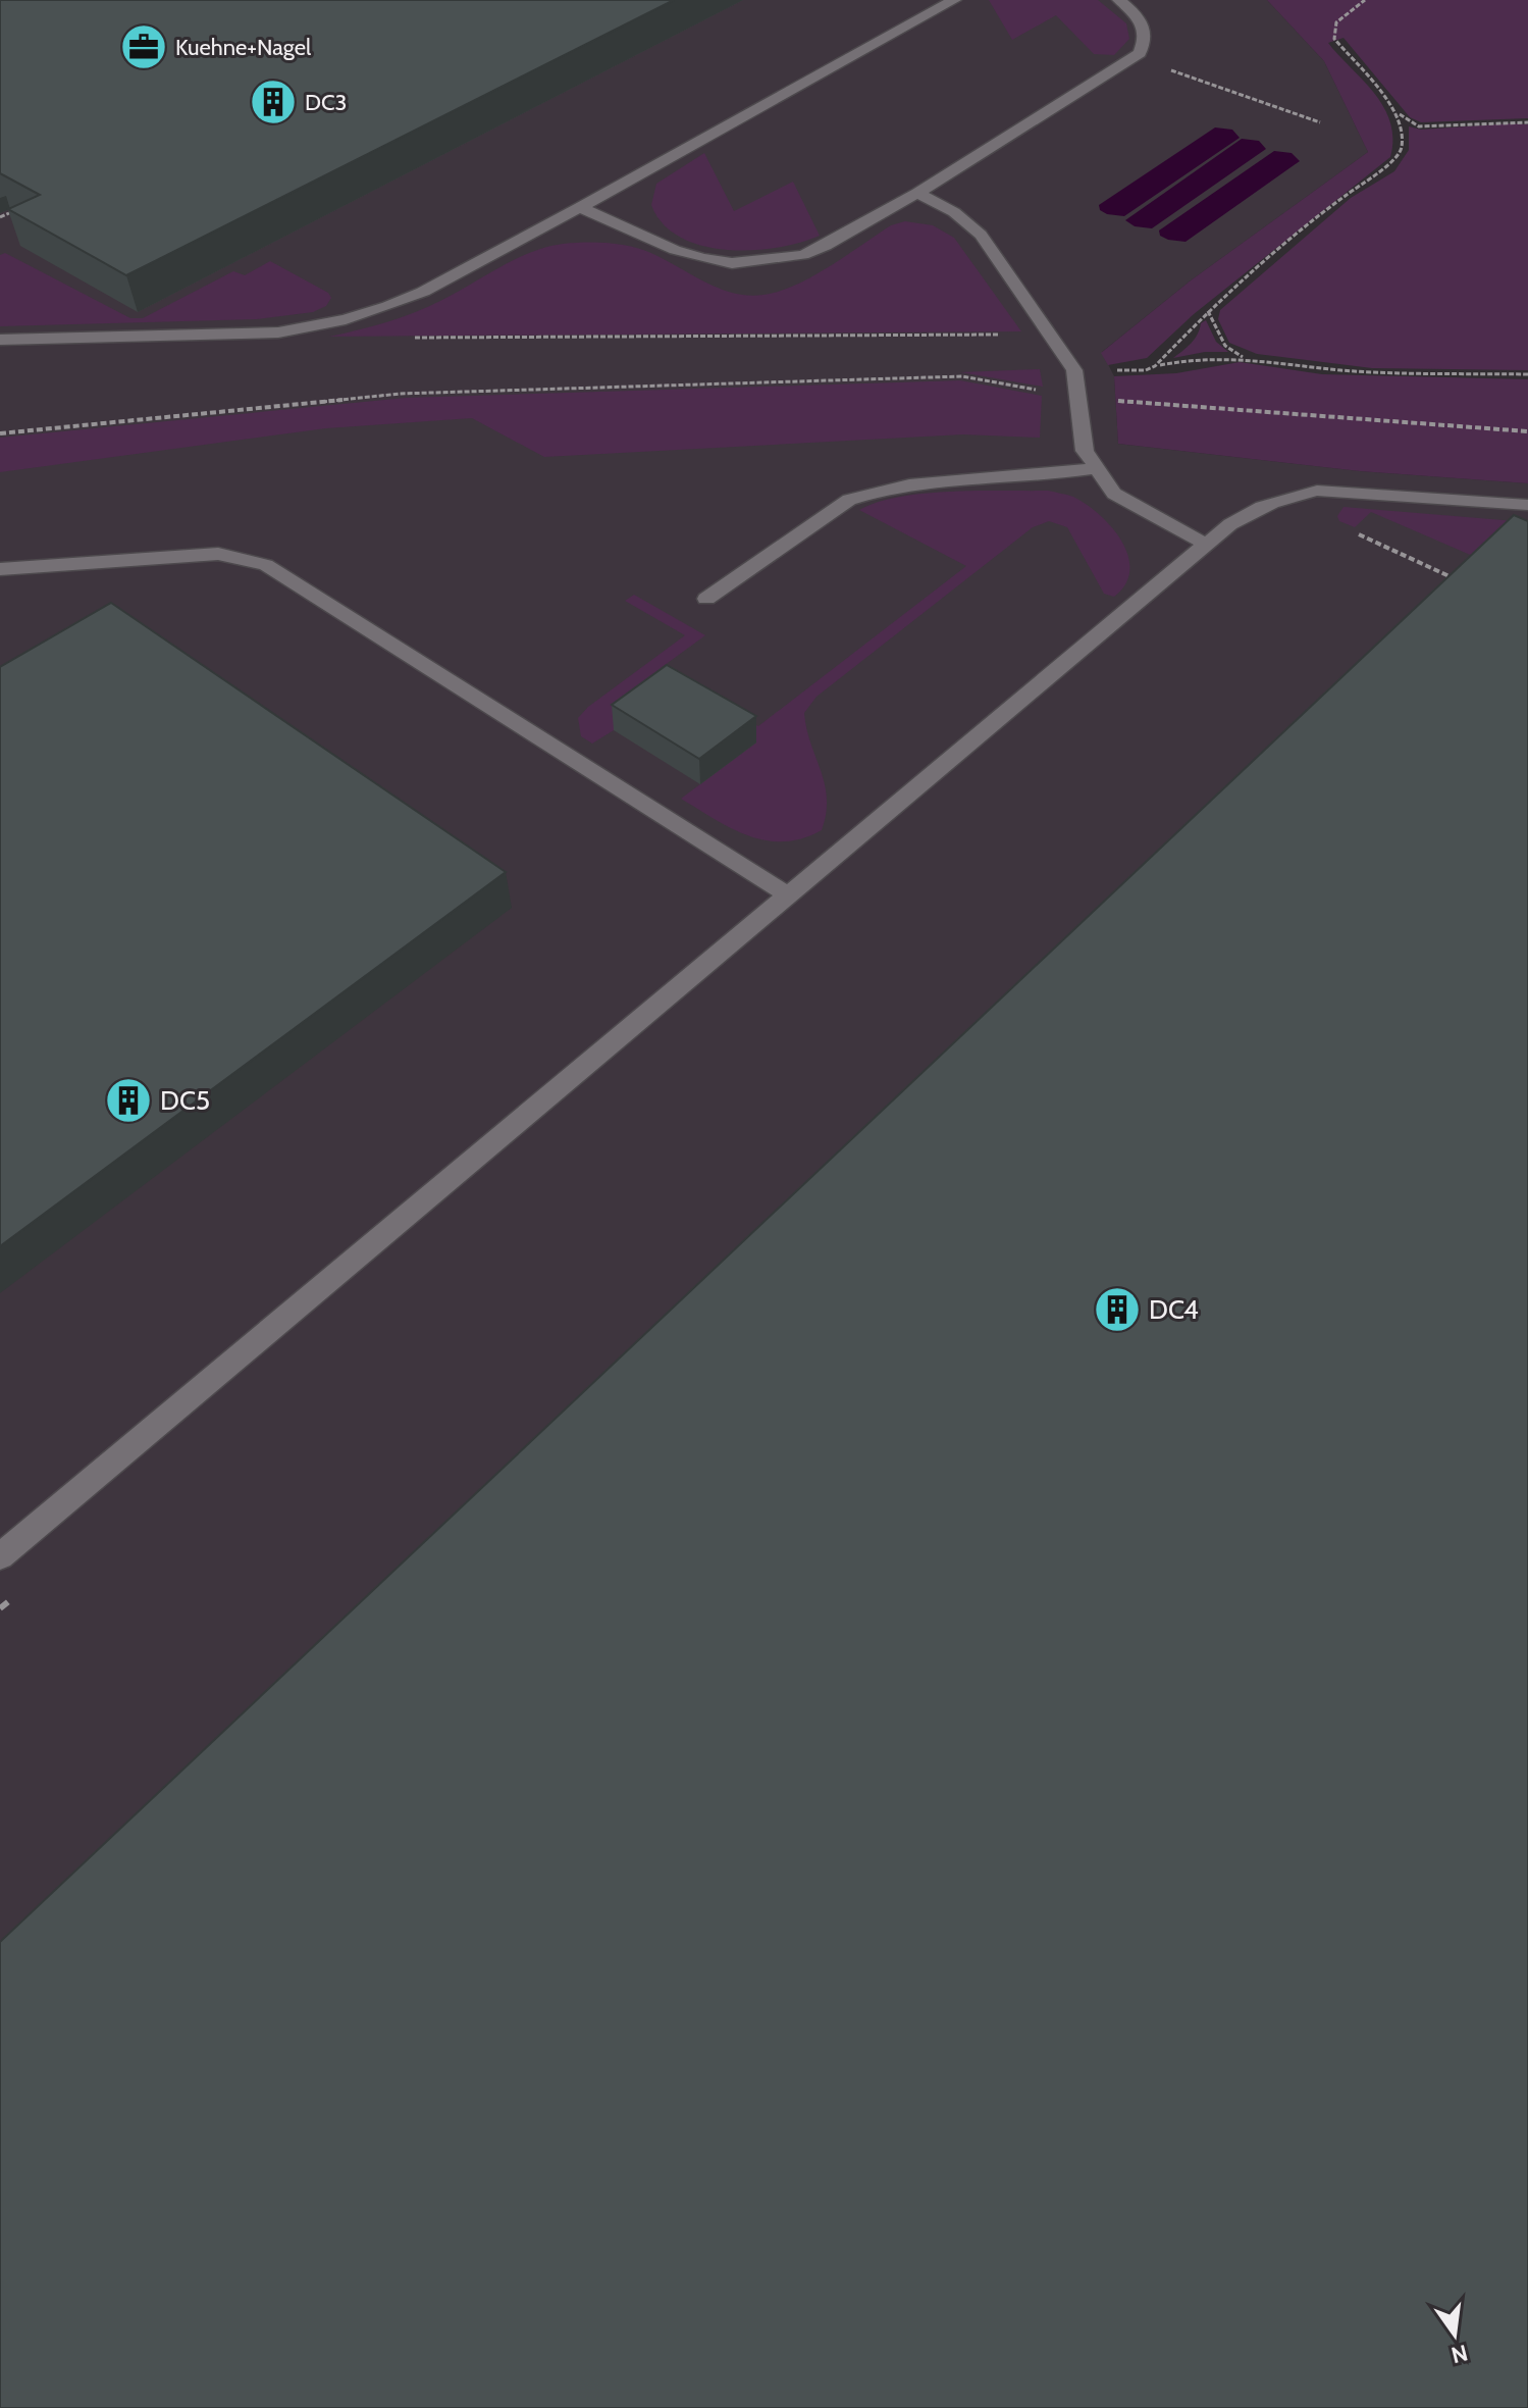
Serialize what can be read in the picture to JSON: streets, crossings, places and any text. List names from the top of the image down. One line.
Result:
{"places":{"office":["Kuehne+Nagel"],"building":["DC3","DC5","DC4"]},"north":"bottom"}
